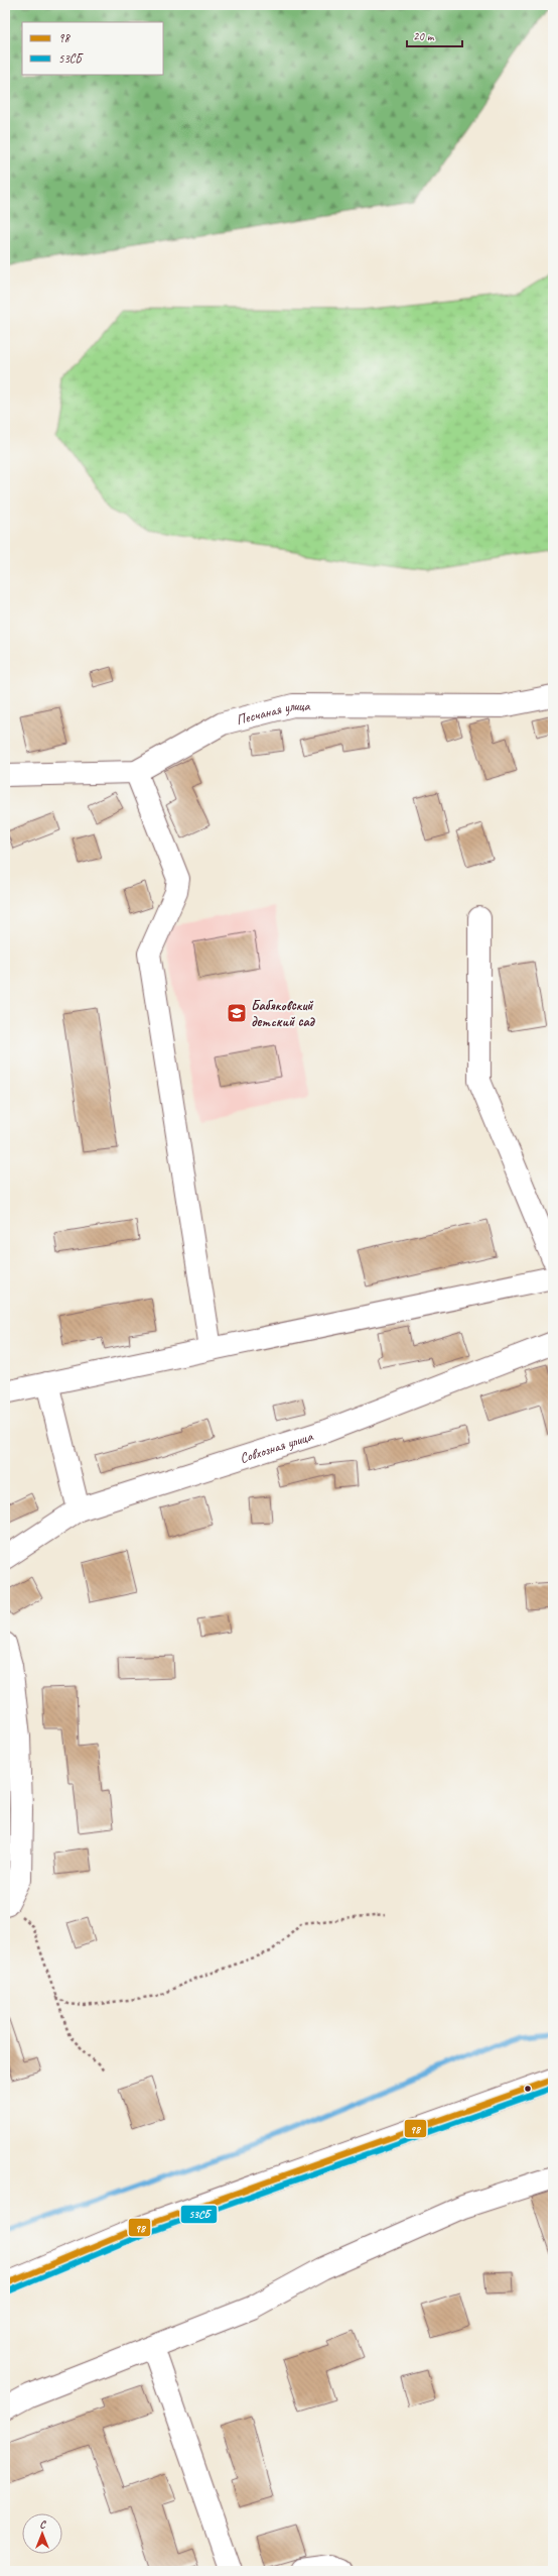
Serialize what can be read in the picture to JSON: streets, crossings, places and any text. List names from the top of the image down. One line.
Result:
{"streets":{"main road":["Песчаная улица","Совхозная улица"]},"places":{"school or university":["Бабяковский детский сад"]},"lines":["transit line 98","transit line 53СБ"],"legend":["98","53СБ"],"scale_bar":"20 m","north":"top"}
